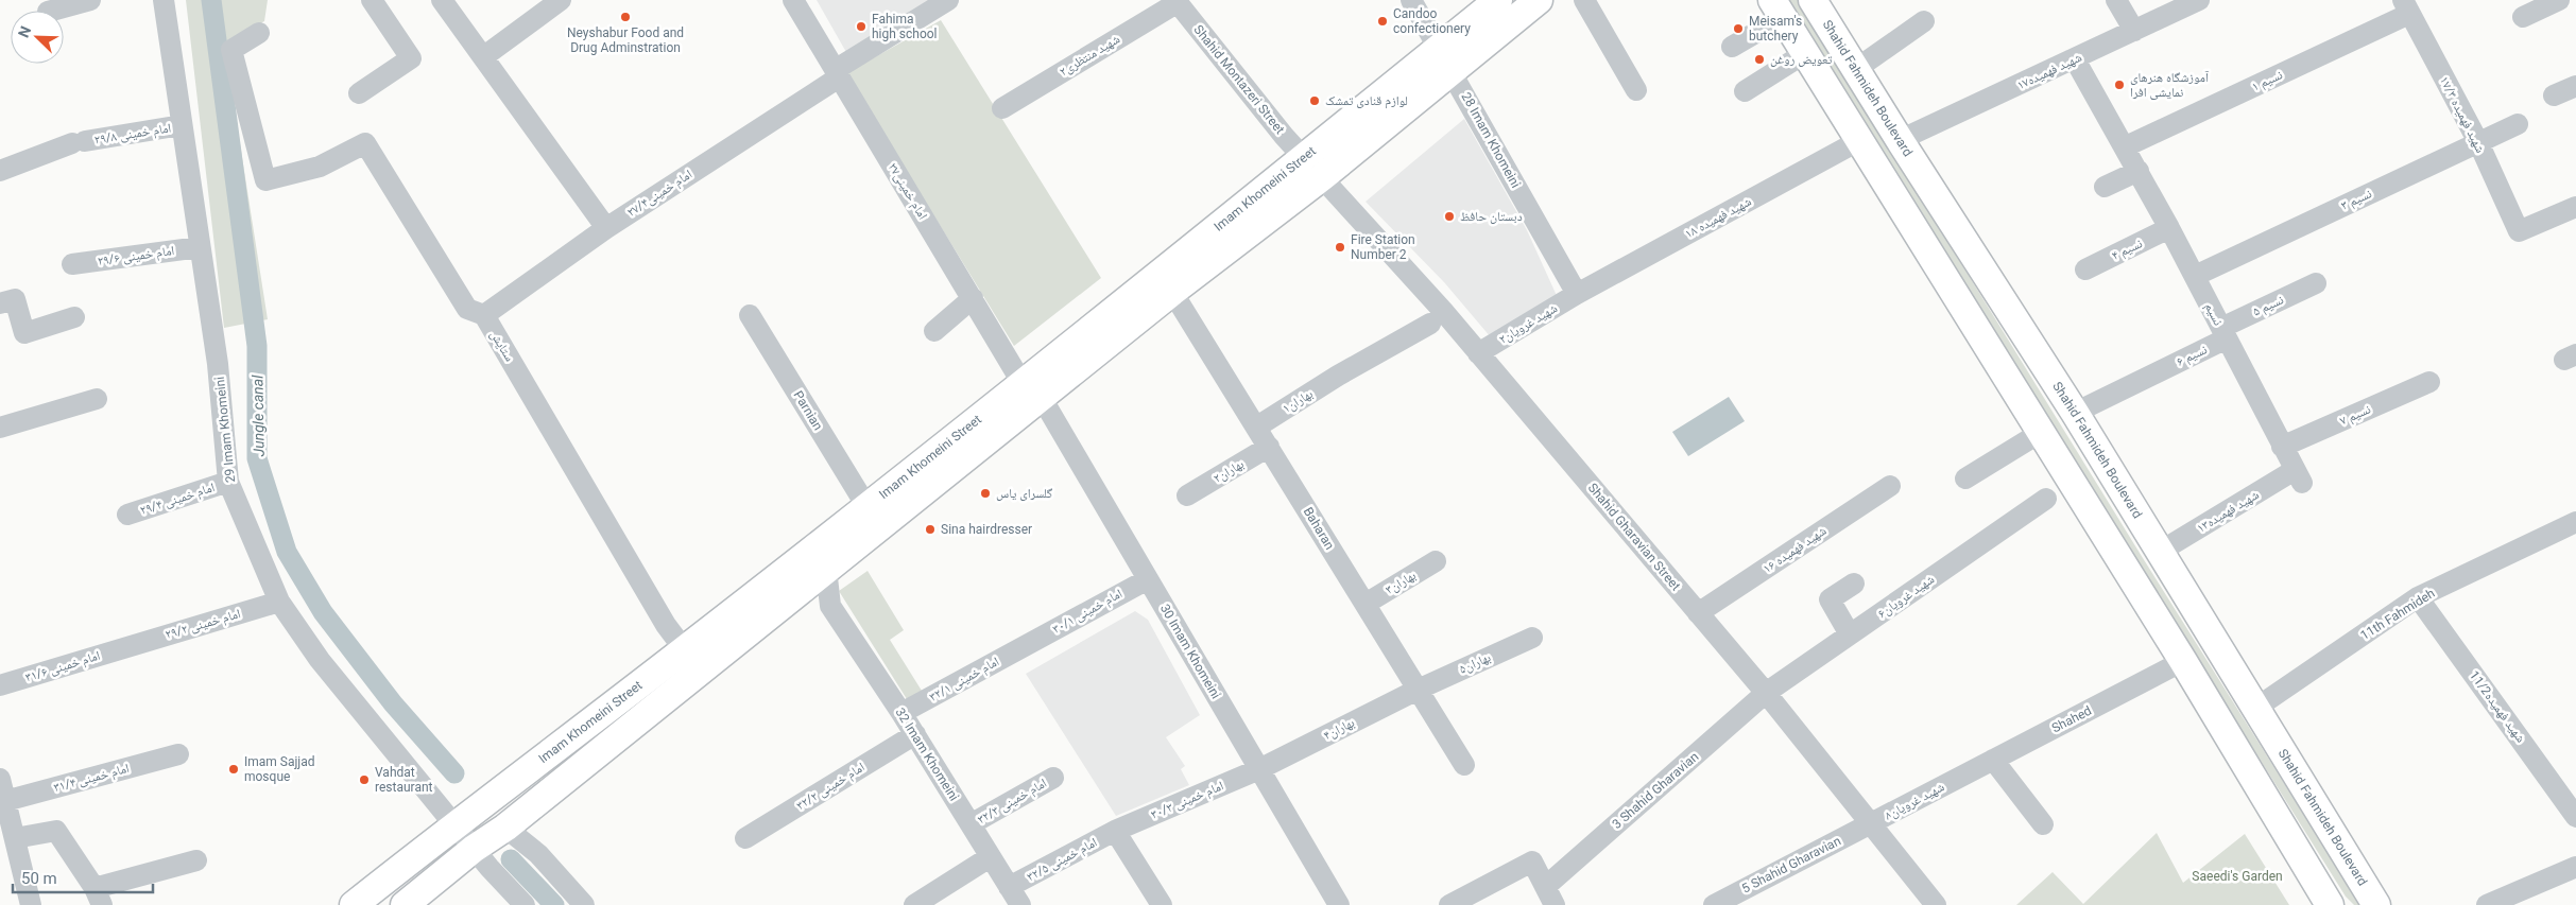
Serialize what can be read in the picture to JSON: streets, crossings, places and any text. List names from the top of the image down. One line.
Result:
{"streets":{"main road":["Shahid Fahmideh Boulevard","Imam Khomeini Street"],"street":["شهید منتظری۲","شهید فهمیده۱۷","Shahid Montazeri Street","نسیم ۱","شهید فهمیده ۱۷/۳","امام خمینی ۲۹/۸","28 Imam Khomeini","امام خمینی۲۷","امام خمینی۲۷/۴","نسیم ۳","شهید فهمیده ۱۸","نسیم ۴","امام خمینی ۲۹/۶","نسیم ۵","نسیم","شهید غرویان۲","ستایش","نسیم ۶","بهاران۱","Parnian","نسیم ۷","29 Imam Khomeini","بهاران۲","امام خمینی ۲۹/۴","شهید فهمیده۱۳","Baharan","Shahid Gharavian Street","شهید فهمیده ۱۶","بهاران۳","شهید غرویان۶","امام خمینی ۳۰/۱","11th Fahmideh","امام خمینی ۲۹/۲","30 Imam Khomeini","بهاران۵","امام خمینی ۳۱/۶","امام خمینی ۳۲/۱","شهید فهمیده11/2","Shahed","بهاران۴","32 Imam Khomeini","امام خمینی ۳۱/۴","امام خمینی ۳۲/۲","3 Shahid Gharavian","امام خمینی ۳۰/۳","امام خمینی ۳۲/۳","شهید غرویان۸","امام خمینی ۳۲/۵","5 Shahid Gharavian"]},"crossings":[["شهید منتظری۲","Shahid Montazeri Street"],["شهید فهمیده۱۷","Shahid Fahmideh Boulevard"],["شهید فهمیده۱۷","نسیم"],["Shahid Montazeri Street","Imam Khomeini Street"],["Shahid Montazeri Street","Shahid Gharavian Street"],["نسیم ۱","شهید فهمیده ۱۷/۳"],["نسیم ۱","نسیم"],["Shahid Fahmideh Boulevard","نسیم ۶"],["Shahid Fahmideh Boulevard","شهید فهمیده۱۳"],["Shahid Fahmideh Boulevard","11th Fahmideh"],["شهید فهمیده ۱۷/۳","نسیم ۳"],["امام خمینی ۲۹/۸","29 Imam Khomeini"],["28 Imam Khomeini","Imam Khomeini Street"],["28 Imam Khomeini","شهید فهمیده ۱۸"],["28 Imam Khomeini","شهید غرویان۲"],["Imam Khomeini Street","امام خمینی۲۷"],["Imam Khomeini Street","ستایش"],["Imam Khomeini Street","Parnian"],["Imam Khomeini Street","29 Imam Khomeini"],["Imam Khomeini Street","Baharan"],["Imam Khomeini Street","Shahid Gharavian Street"],["Imam Khomeini Street","30 Imam Khomeini"],["امام خمینی۲۷","امام خمینی۲۷/۴"],["امام خمینی۲۷","30 Imam Khomeini"],["امام خمینی۲۷/۴","ستایش"],["نسیم ۳","نسیم"],["شهید فهمیده ۱۸","شهید غرویان۲"],["نسیم ۴","نسیم"],["امام خمینی ۲۹/۶","29 Imam Khomeini"],["نسیم ۵","نسیم"],["نسیم ۵","نسیم ۶"],["نسیم","نسیم ۶"],["نسیم","نسیم ۷"],["نسیم","شهید فهمیده۱۳"],["شهید غرویان۲","Shahid Gharavian Street"],["بهاران۱","Baharan"],["29 Imam Khomeini","امام خمینی ۲۹/۴"],["29 Imam Khomeini","امام خمینی ۲۹/۲"],["بهاران۲","Baharan"],["Baharan","بهاران۳"],["Baharan","بهاران۵"],["Baharan","بهاران۴"],["Shahid Gharavian Street","شهید فهمیده ۱۶"],["Shahid Gharavian Street","شهید غرویان۶"],["Shahid Gharavian Street","3 Shahid Gharavian"],["Shahid Gharavian Street","شهید غرویان۸"],["Shahid Gharavian Street","5 Shahid Gharavian"],["شهید غرویان۶","3 Shahid Gharavian"],["امام خمینی ۳۰/۱","30 Imam Khomeini"],["امام خمینی ۳۰/۱","امام خمینی ۳۲/۱"],["11th Fahmideh","شهید فهمیده11/2"],["امام خمینی ۲۹/۲","امام خمینی ۳۱/۶"],["30 Imam Khomeini","بهاران۴"],["30 Imam Khomeini","امام خمینی ۳۰/۳"],["بهاران۵","بهاران۴"],["امام خمینی ۳۲/۱","32 Imam Khomeini"],["Shahed","شهید غرویان۸"],["بهاران۴","امام خمینی ۳۰/۳"],["32 Imam Khomeini","امام خمینی ۳۲/۲"],["32 Imam Khomeini","امام خمینی ۳۲/۳"],["32 Imam Khomeini","امام خمینی ۳۲/۵"],["امام خمینی ۳۰/۳","امام خمینی ۳۲/۵"],["شهید غرویان۸","5 Shahid Gharavian"]],"water":["Jungle canal"],"parks":["Saeedi's Garden"],"places":["Neyshabur Food and Drug Adminstration","Candoo confectionery","Fahima high school","Meisam's butchery","تعویض روغن","آموزشگاه هنرهای نمایشی افرا","لوازم قنادی تمشک","دبستان حافظ","Fire Station Number 2","گلسرای یاس","Sina hairdresser","Imam Sajjad mosque","Vahdat restaurant"],"scale_bar":"50 m","north":"top left"}
